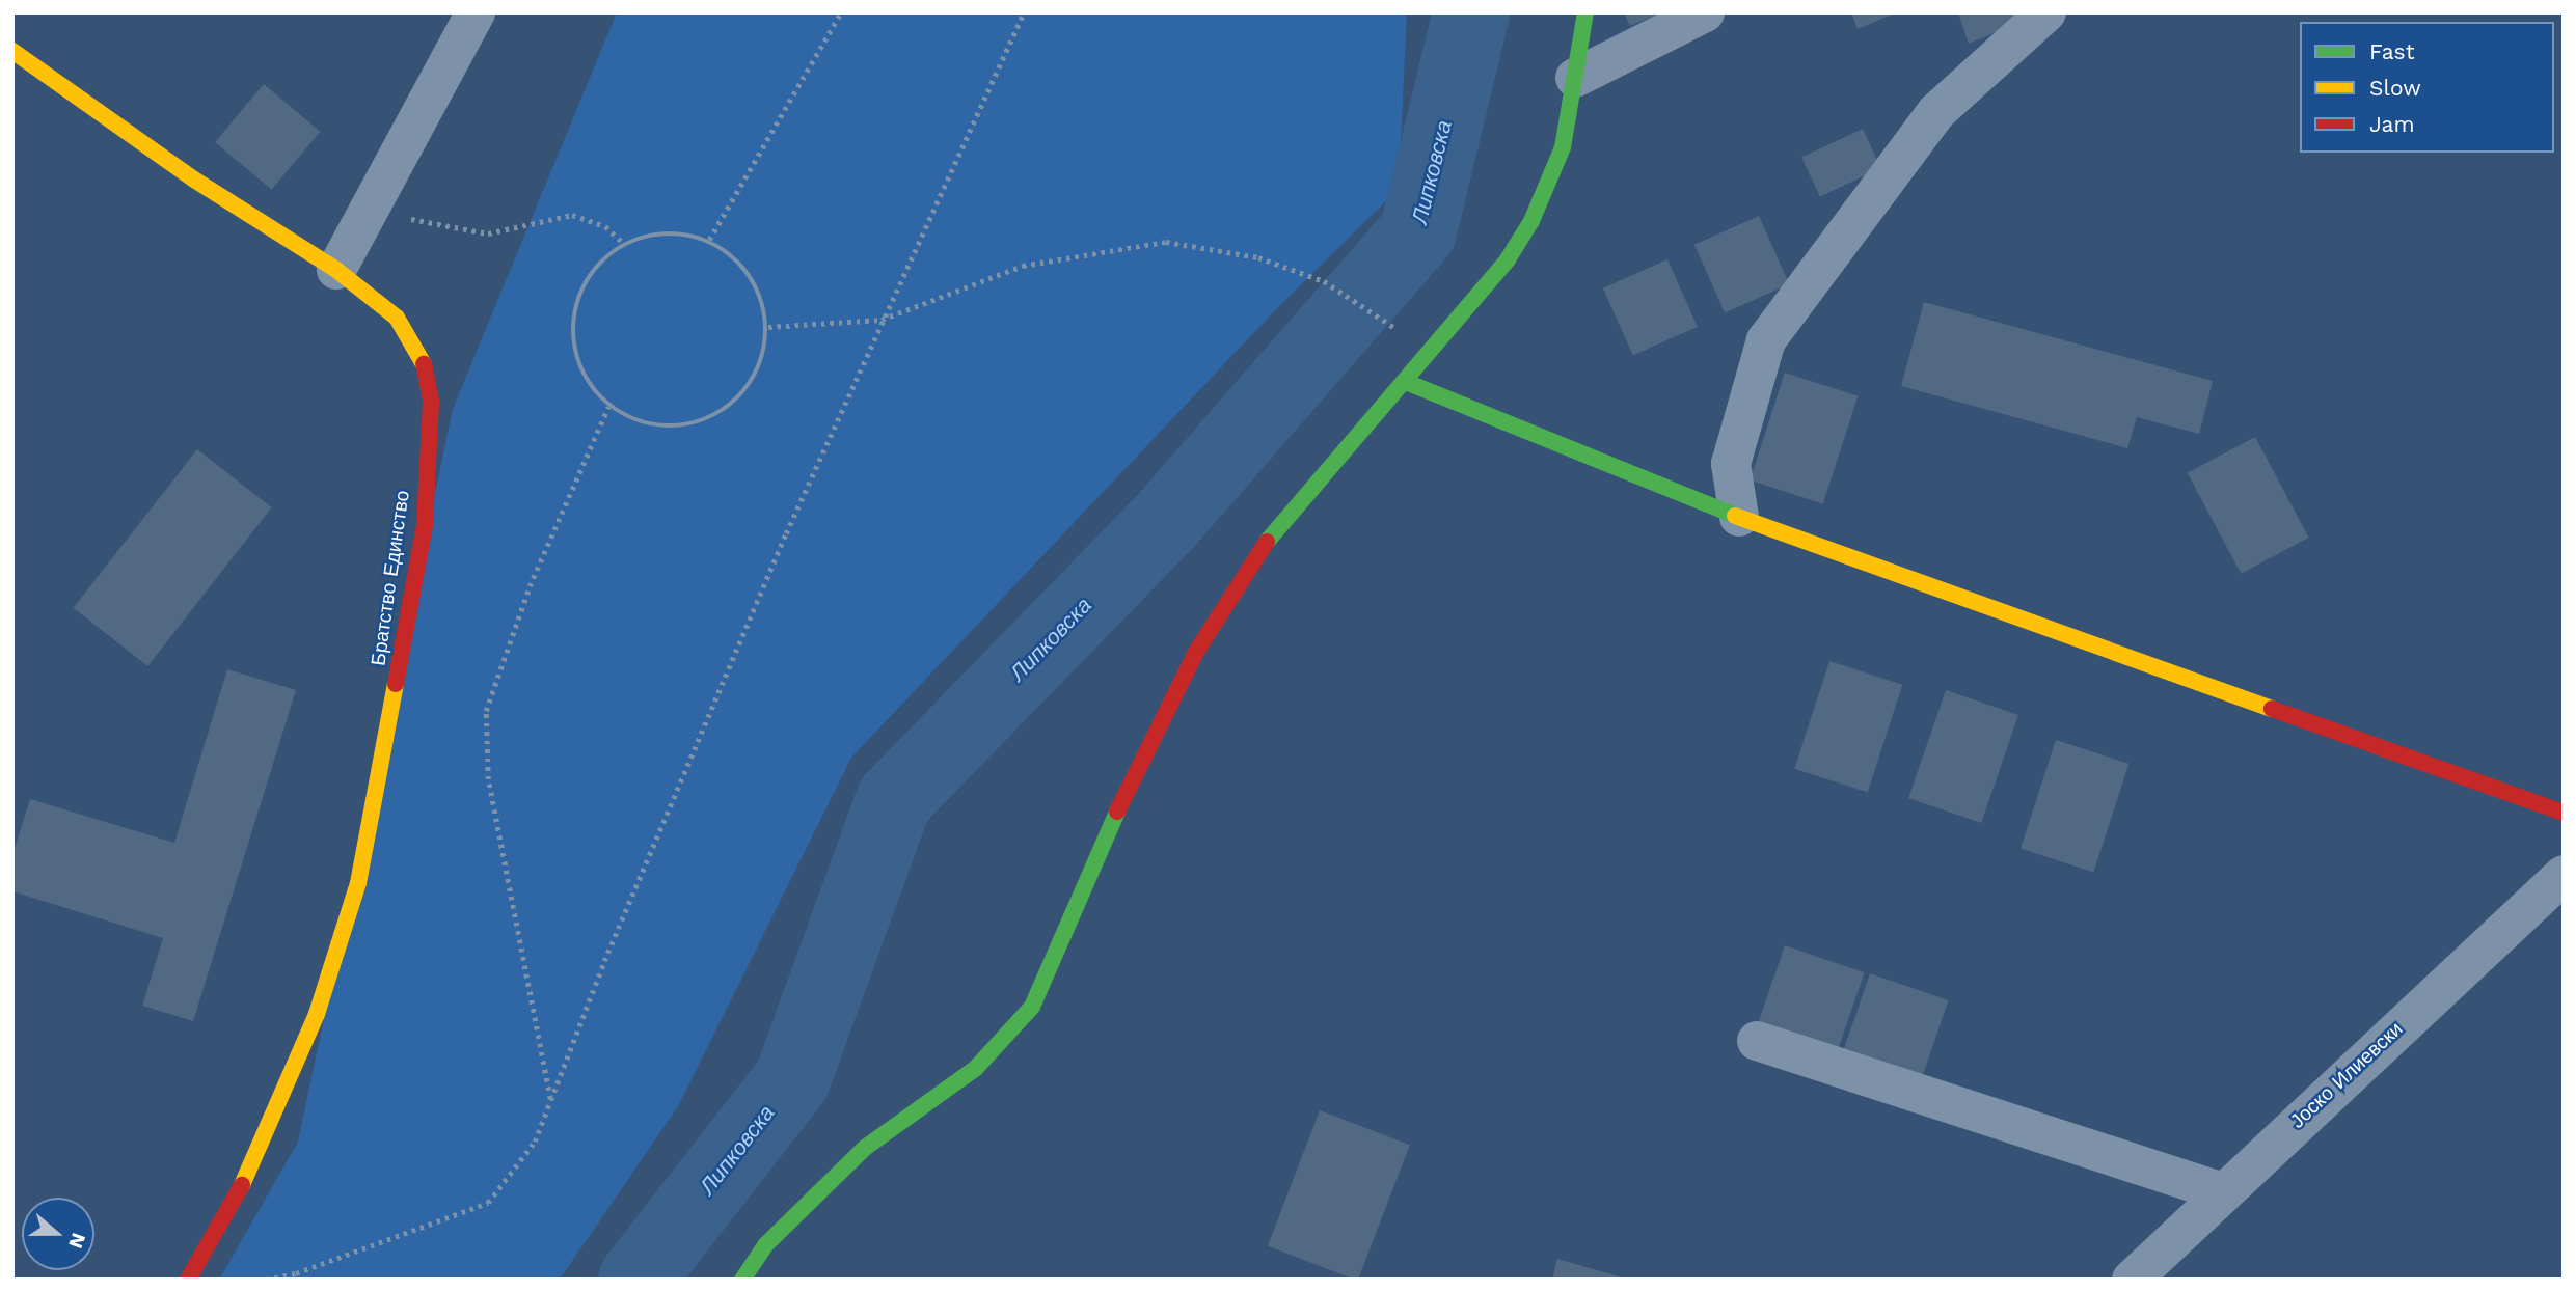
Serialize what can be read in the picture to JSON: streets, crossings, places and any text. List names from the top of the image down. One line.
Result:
{"streets":{"street":["Братство Единство","Јоско Илиевски"]},"water":["Липковска"],"legend":["Fast","Slow","Jam"],"north":"right"}
